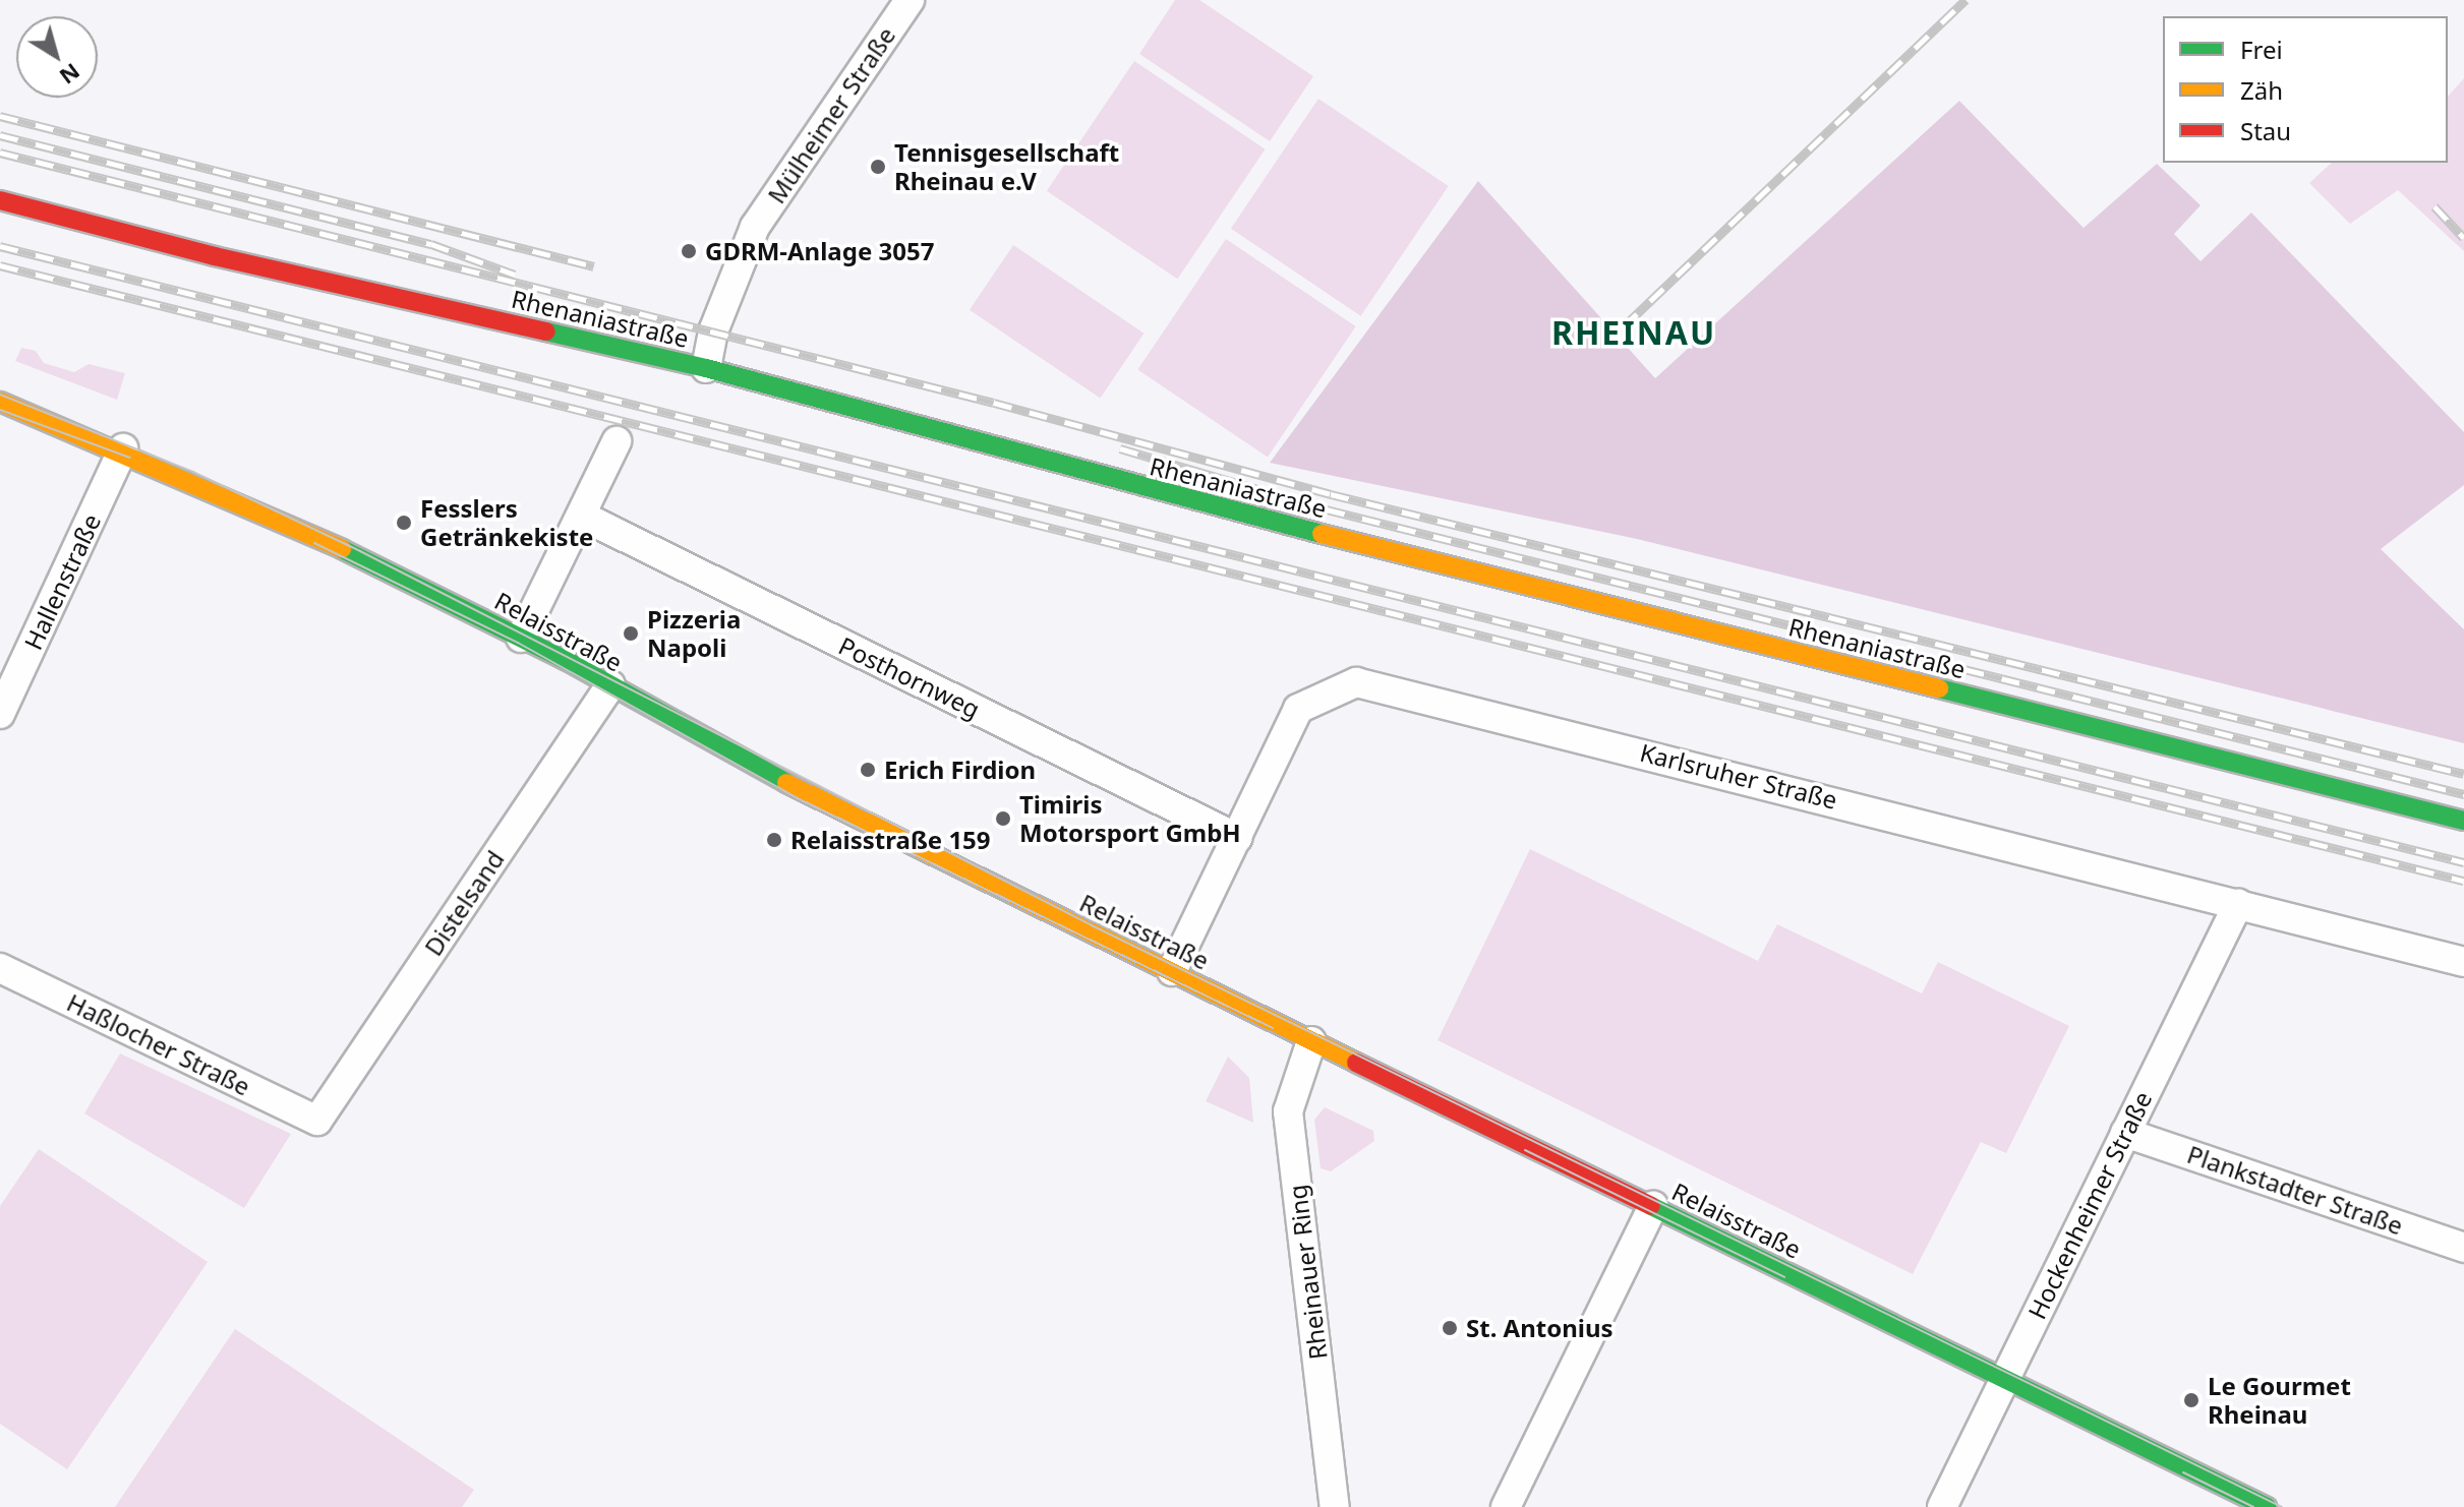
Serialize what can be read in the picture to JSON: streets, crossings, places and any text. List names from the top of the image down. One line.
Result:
{"streets":{"main road":["Rhenaniastraße","Relaisstraße"],"street":["Mülheimer Straße","Hallenstraße","Posthornweg","Karlsruher Straße","Distelsand","Haßlocher Straße","Plankstadter Straße","Hockenheimer Straße","Rheinauer Ring"]},"crossings":[["Mülheimer Straße","Rhenaniastraße"],["Hallenstraße","Relaisstraße"],["Relaisstraße","Karlsruher Straße"],["Relaisstraße","Distelsand"],["Relaisstraße","Hockenheimer Straße"],["Relaisstraße","Rheinauer Ring"],["Posthornweg","Karlsruher Straße"],["Karlsruher Straße","Hockenheimer Straße"],["Distelsand","Haßlocher Straße"],["Plankstadter Straße","Hockenheimer Straße"]],"districts":["RHEINAU"],"places":["Tennisgesellschaft Rheinau e.V","GDRM-Anlage 3057","Fesslers Getränkekiste","Pizzeria Napoli","Erich Firdion","Timiris Motorsport GmbH","Relaisstraße 159","St. Antonius","Le Gourmet Rheinau"],"legend":["Frei","Zäh","Stau"],"north":"bottom right"}
